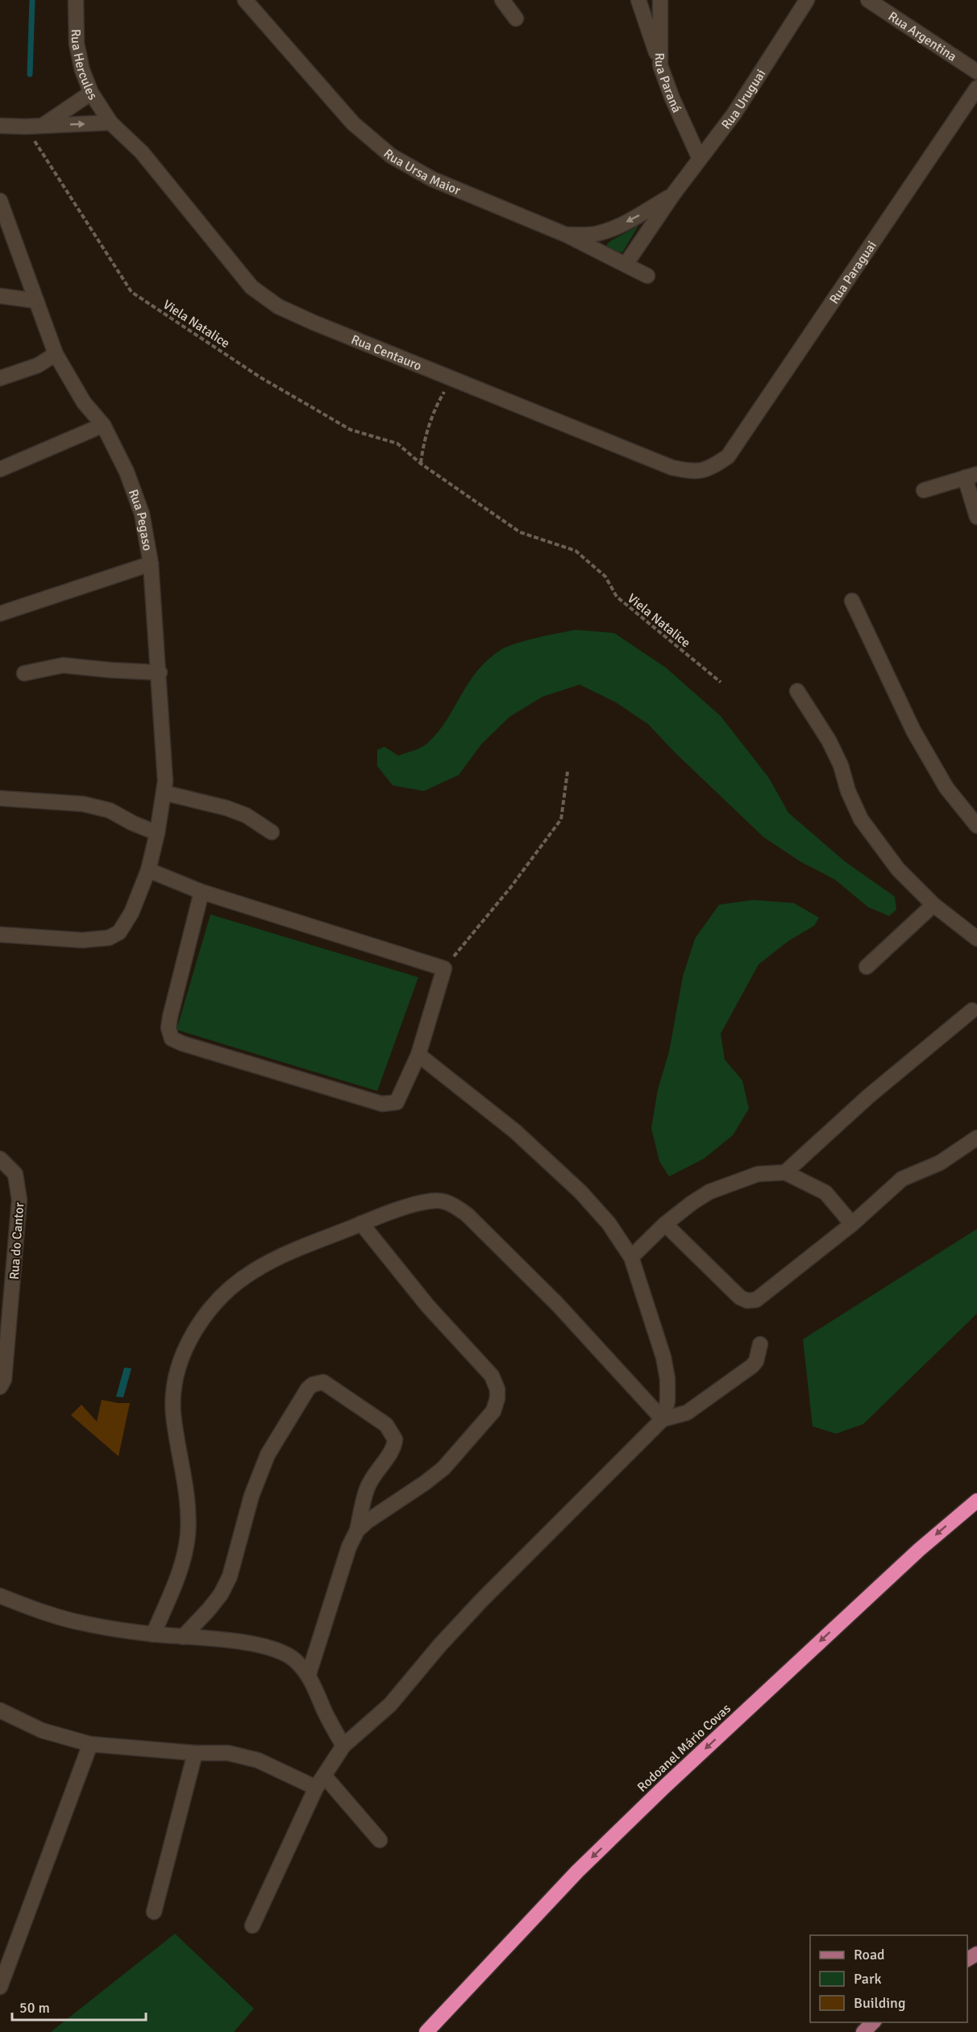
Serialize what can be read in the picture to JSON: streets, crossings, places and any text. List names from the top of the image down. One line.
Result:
{"streets":{"highway":["Rodoanel Mário Covas"],"street":["Rua Argentina","Rua Hercules","Rua Paraná","Rua Uruguai","Rua Ursa Maior","Rua Paraguai","Rua Centauro","Rua Pegaso","Rua do Cantor"],"path":["Viela Natalice"]},"crossings":[["Rua Hercules","Rua Centauro"],["Rua Paraná","Rua Uruguai"],["Rua Uruguai","Rua Ursa Maior"],["Rua Paraguai","Rua Centauro"]],"one_way":["Rodoanel Mário Covas"],"legend":["Road","Park","Building"],"scale_bar":"50 m"}
